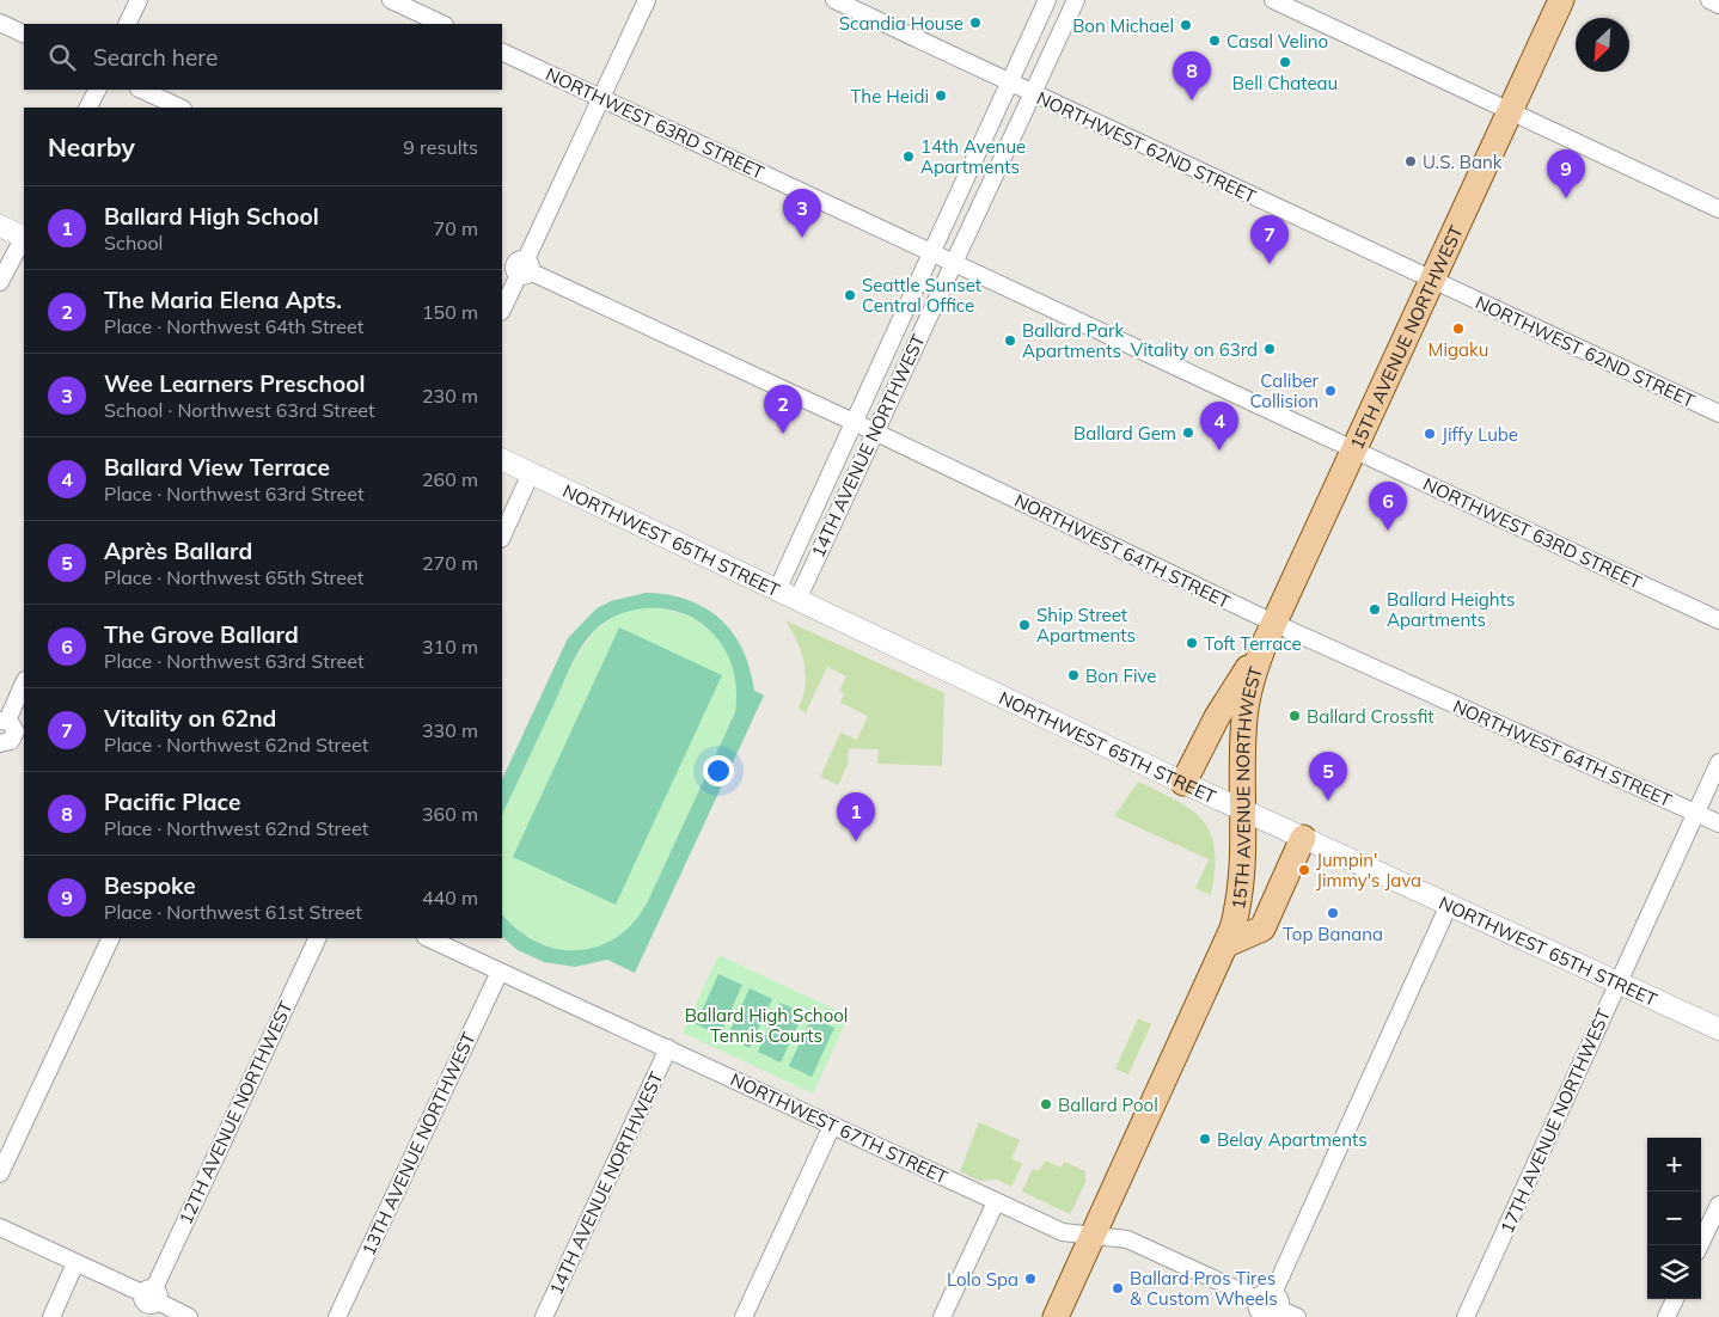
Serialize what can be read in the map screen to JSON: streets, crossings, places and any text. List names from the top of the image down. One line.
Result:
{"streets":{"main road":["15TH AVENUE NORTHWEST"],"street":["NORTHWEST 63RD STREET","NORTHWEST 62ND STREET","14TH AVENUE NORTHWEST","NORTHWEST 65TH STREET","NORTHWEST 64TH STREET","12TH AVENUE NORTHWEST","17TH AVENUE NORTHWEST","NORTHWEST 67TH STREET","13TH AVENUE NORTHWEST"]},"crossings":[["NORTHWEST 63RD STREET","15TH AVENUE NORTHWEST"],["NORTHWEST 63RD STREET","14TH AVENUE NORTHWEST"],["NORTHWEST 62ND STREET","15TH AVENUE NORTHWEST"],["NORTHWEST 62ND STREET","14TH AVENUE NORTHWEST"],["15TH AVENUE NORTHWEST","NORTHWEST 65TH STREET"],["15TH AVENUE NORTHWEST","NORTHWEST 64TH STREET"],["15TH AVENUE NORTHWEST","NORTHWEST 67TH STREET"],["14TH AVENUE NORTHWEST","NORTHWEST 65TH STREET"],["14TH AVENUE NORTHWEST","NORTHWEST 64TH STREET"],["14TH AVENUE NORTHWEST","NORTHWEST 67TH STREET"],["NORTHWEST 65TH STREET","17TH AVENUE NORTHWEST"],["NORTHWEST 64TH STREET","17TH AVENUE NORTHWEST"],["NORTHWEST 67TH STREET","13TH AVENUE NORTHWEST"]],"parks":["Ballard High School Tennis Courts"],"places":["Scandia House","Bon Michael","Casal Velino","Bell Chateau","The Heidi","14th Avenue Apartments","U.S. Bank","Seattle Sunset Central Office","Migaku","Ballard Park Apartments","Vitality on 63rd","Caliber Collision","Ballard Gem","Jiffy Lube","Ballard Heights Apartments","Ship Street Apartments","Toft Terrace","Bon Five","Ballard Crossfit","Jumpin' Jimmy's Java","Top Banana","Ballard Pool","Belay Apartments","Lolo Spa","Ballard Pros Tires & Custom Wheels"],"north":"bottom left","page":{"search":"Search here","pins":["8","9","3","7","2","4","6","5","1"],"heading":["Nearby","9 results"],"list":[{"mark":"1","name":"Ballard High School","note":"School","value":"70 m"},{"mark":"2","name":"The Maria Elena Apts.","note":"Place · Northwest 64th Street","value":"150 m"},{"mark":"3","name":"Wee Learners Preschool","note":"School · Northwest 63rd Street","value":"230 m"},{"mark":"4","name":"Ballard View Terrace","note":"Place · Northwest 63rd Street","value":"260 m"},{"mark":"5","name":"Après Ballard","note":"Place · Northwest 65th Street","value":"270 m"},{"mark":"6","name":"The Grove Ballard","note":"Place · Northwest 63rd Street","value":"310 m"},{"mark":"7","name":"Vitality on 62nd","note":"Place · Northwest 62nd Street","value":"330 m"},{"mark":"8","name":"Pacific Place","note":"Place · Northwest 62nd Street","value":"360 m"},{"mark":"9","name":"Bespoke","note":"Place · Northwest 61st Street","value":"440 m"}],"map_buttons":["+","−"]}}
